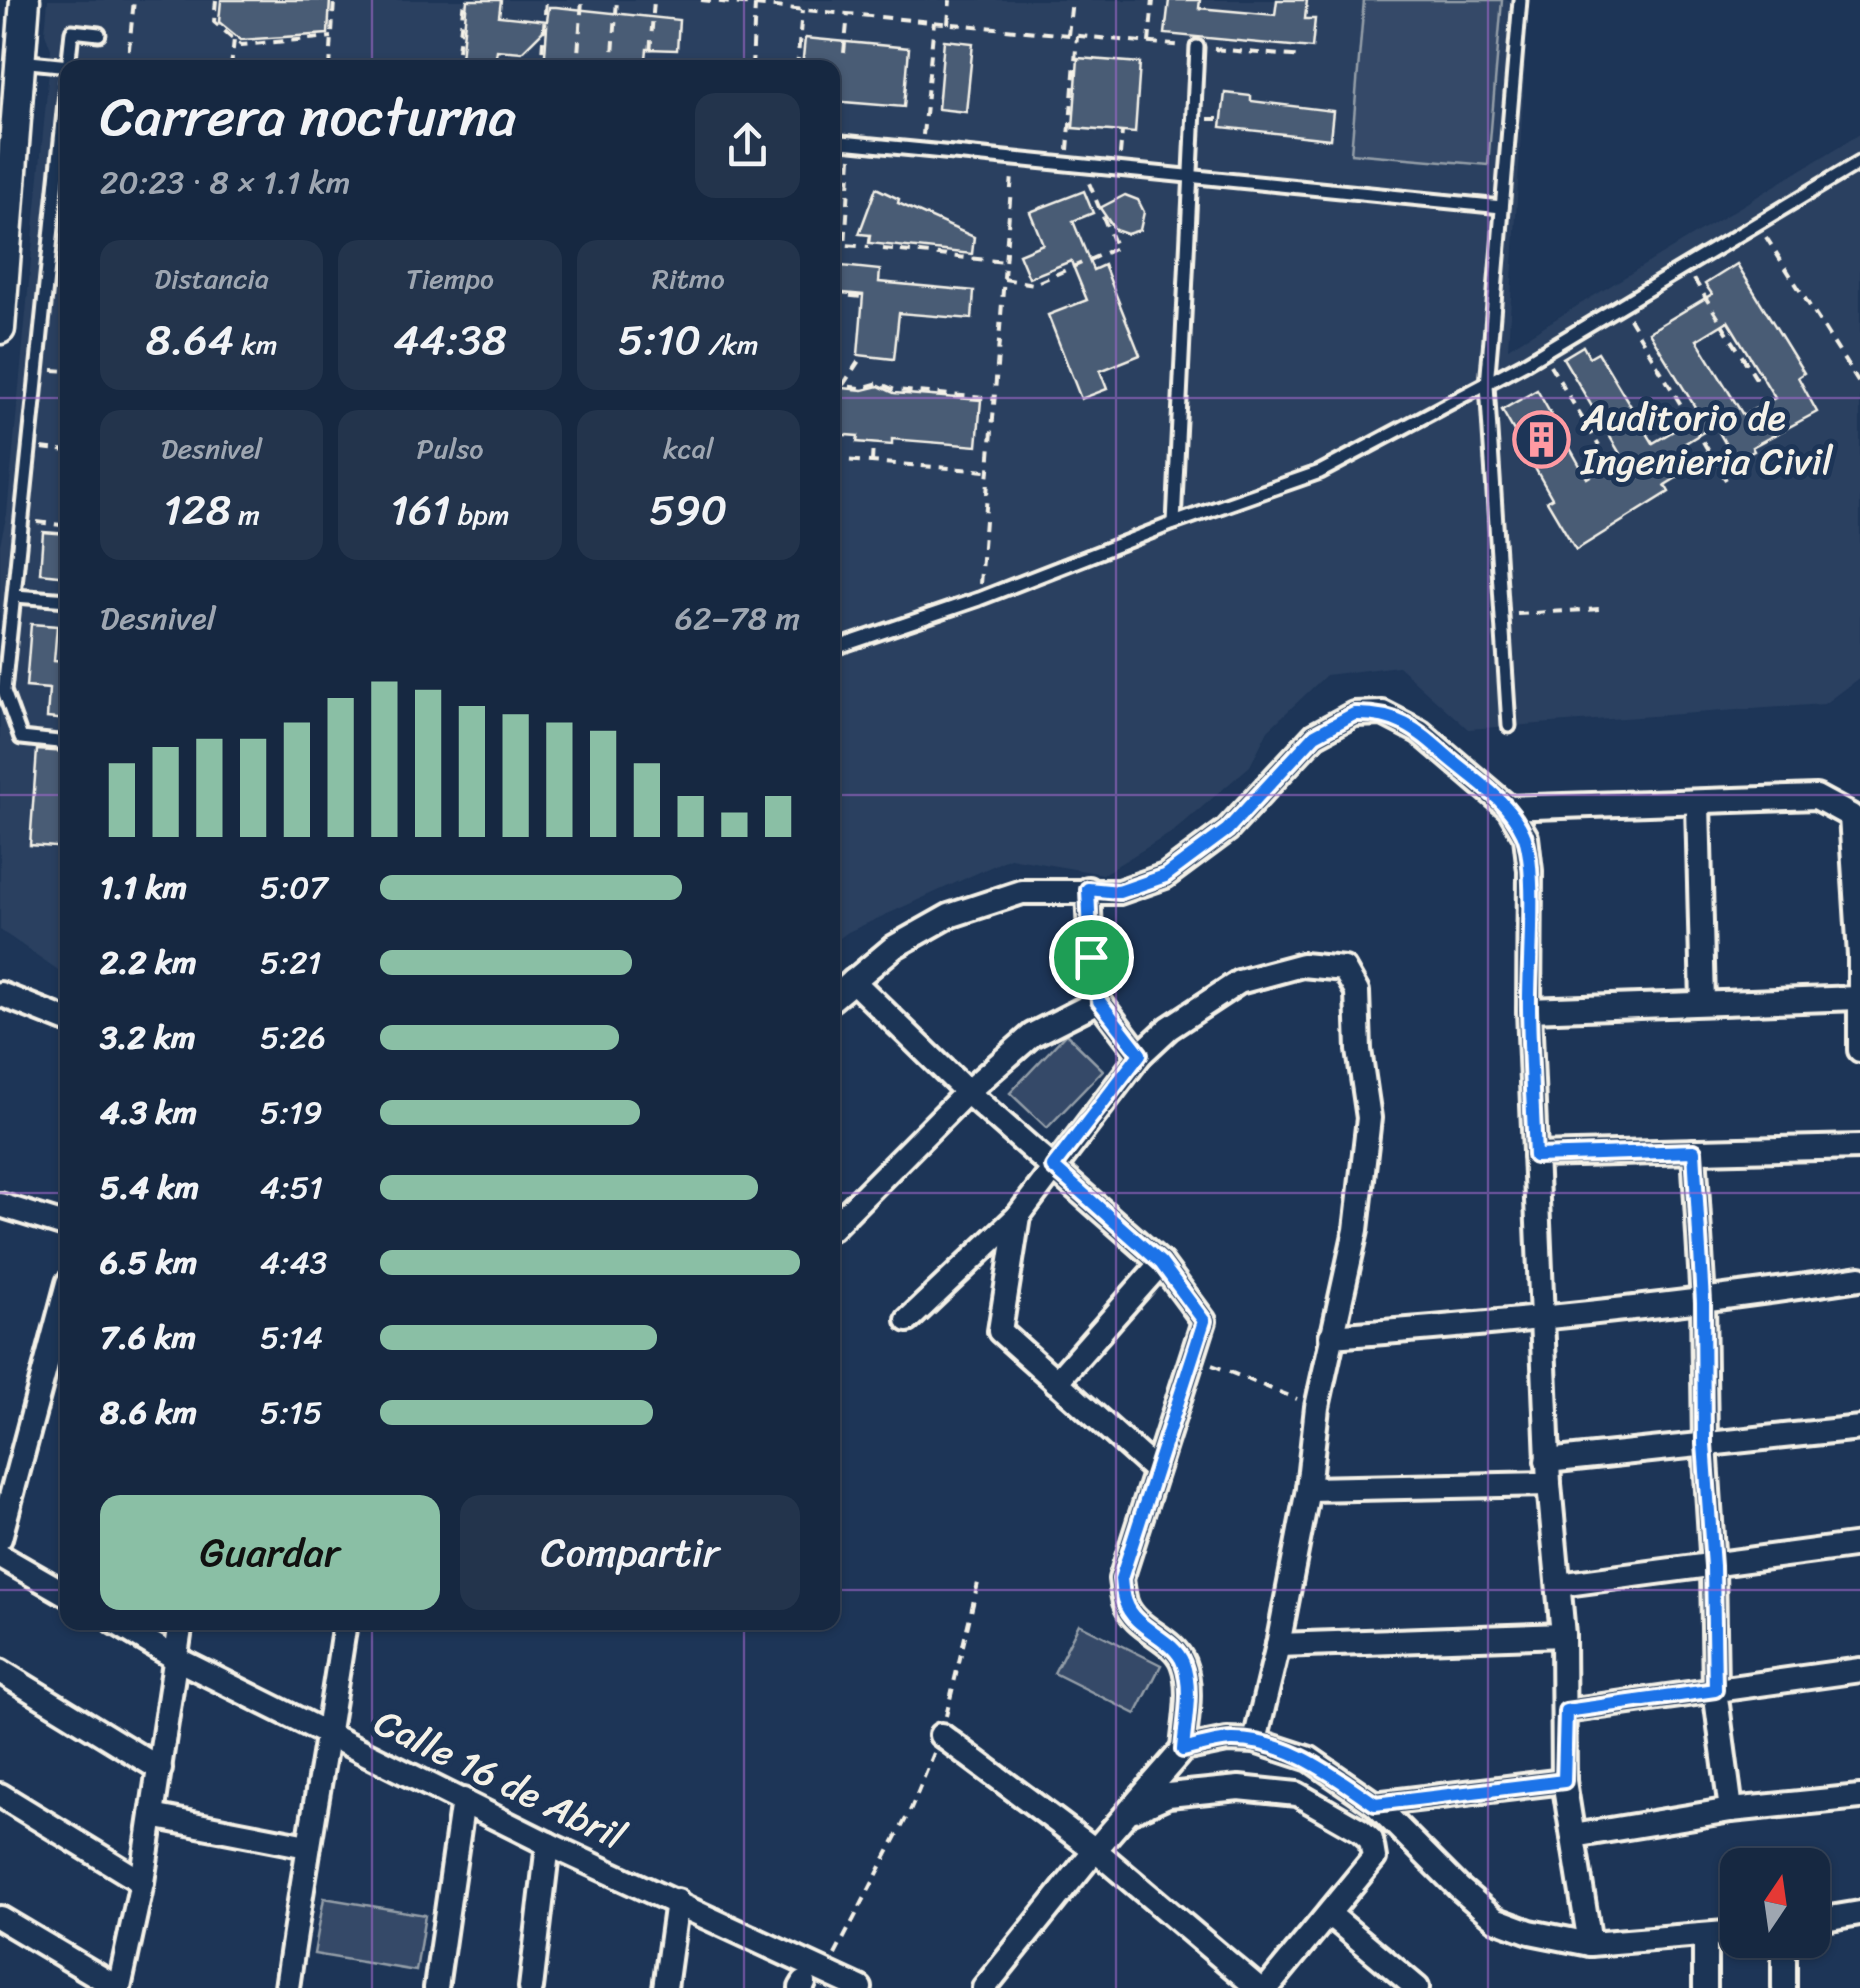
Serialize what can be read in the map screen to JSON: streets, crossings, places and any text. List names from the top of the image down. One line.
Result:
{"streets":{"street":["Calle 16 de Abril"]},"places":{"building":["Auditorio de Ingenieria Civil"]},"north":"top","page":{"heading":["Carrera nocturna","20:23 · 8 × 1.1 km"],"stats":[["Distancia","8.64 km"],["Tiempo","44:38"],["Ritmo","5:10 /km"],["Desnivel","128 m"],["Pulso","161 bpm"],["kcal","590"]],"chart":["Desnivel","62–78 m"],"list":[{"name":"1.1 km","note":"5:07"},{"name":"2.2 km","note":"5:21"},{"name":"3.2 km","note":"5:26"},{"name":"4.3 km","note":"5:19"},{"name":"5.4 km","note":"4:51"},{"name":"6.5 km","note":"4:43"},{"name":"7.6 km","note":"5:14"},{"name":"8.6 km","note":"5:15"}],"buttons":["Guardar","Compartir"]}}
